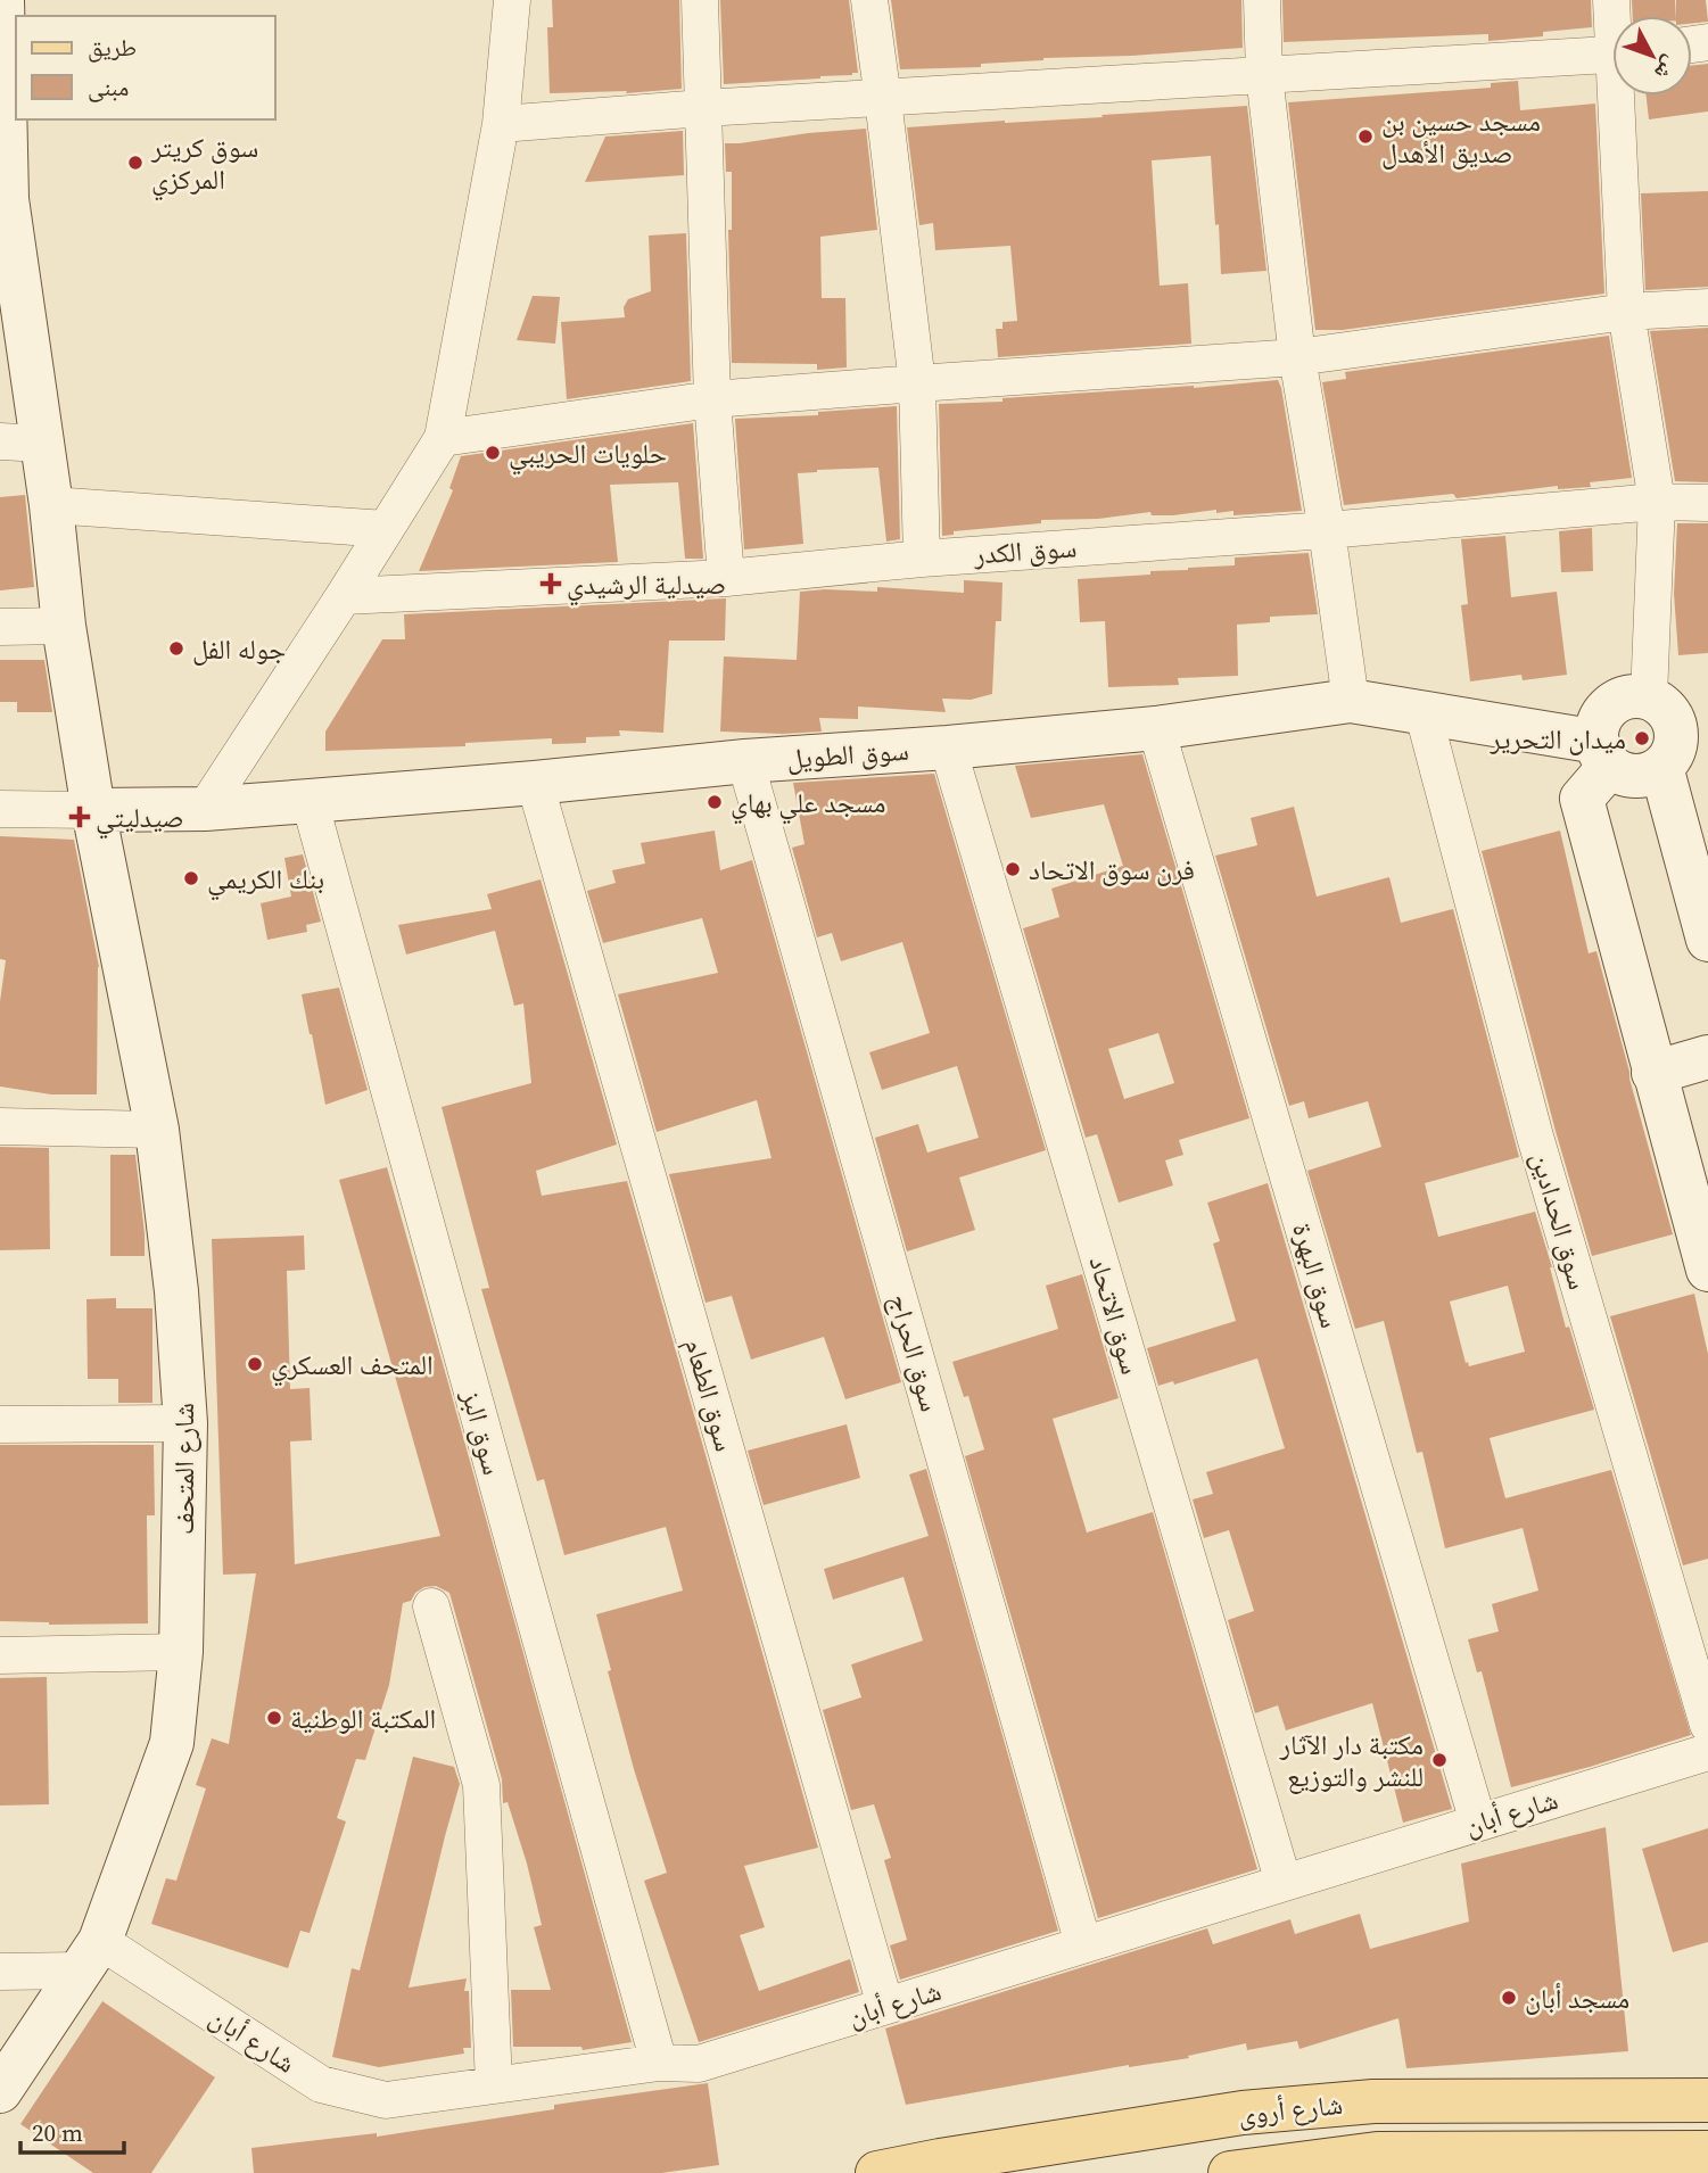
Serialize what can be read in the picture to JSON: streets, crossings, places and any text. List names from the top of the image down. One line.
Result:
{"streets":{"main road":["شارع أروى"],"street":["سوق الكدر","سوق الطويل","سوق الحدادين","سوق البهرة","سوق الاتحاد","سوق الحراج","سوق الطعام","سوق البز","شارع المتحف","شارع أبان"]},"crossings":[["سوق الطويل","سوق الحدادين"],["سوق الطويل","سوق البهرة"],["سوق الطويل","سوق الاتحاد"],["سوق الطويل","سوق الحراج"],["سوق الطويل","سوق الطعام"],["سوق الطويل","سوق البز"],["سوق الطويل","شارع المتحف"],["سوق البهرة","شارع أبان"],["سوق الاتحاد","شارع أبان"],["سوق الحراج","شارع أبان"],["سوق الطعام","شارع أبان"],["سوق البز","شارع أبان"],["شارع المتحف","شارع أبان"]],"places":{"other":["مسجد حسين بن صديق الأهدل","سوق كريتر المركزي","حلويات الحريبي","جوله الفل","ميدان التحرير","مسجد علي بهاي","فرن سوق الاتحاد","بنك الكريمي","المتحف العسكري","المكتبة الوطنية","مكتبة دار الآثار للنشر والتوزيع","مسجد أبان"],"health":["صيدلية الرشيدي","صيدليتي"]},"legend":["طريق","مبنى"],"scale_bar":"20 m","north":"bottom right"}
